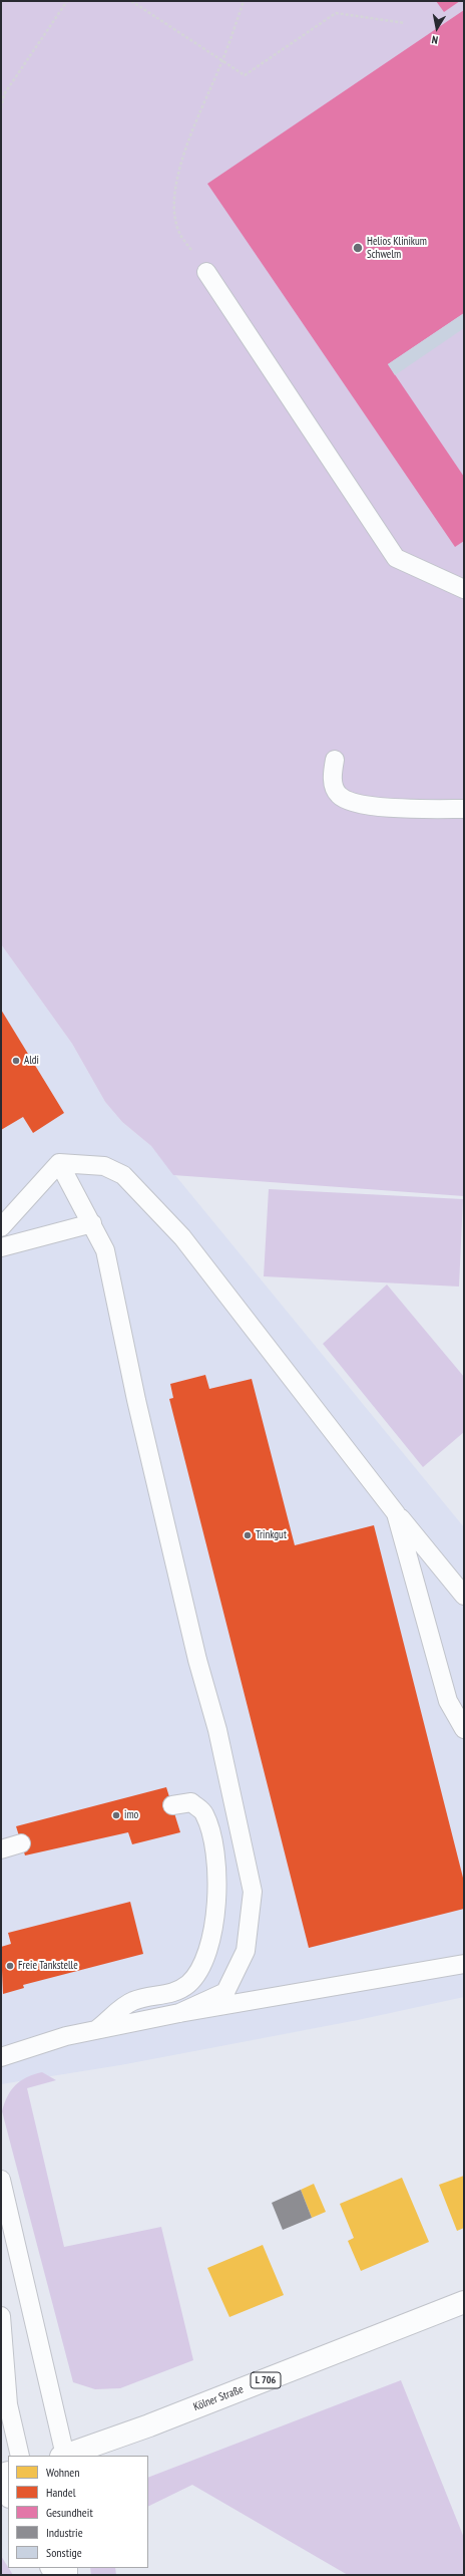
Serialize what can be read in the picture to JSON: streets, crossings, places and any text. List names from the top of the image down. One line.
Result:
{"streets":{"main road":["L 706","Kölner Straße"]},"places":["Helios Klinikum Schwelm","Aldi","Trinkgut","imo","Freie Tankstelle"],"legend":["Wohnen","Handel","Gesundheit","Industrie","Sonstige"],"north":"bottom"}
